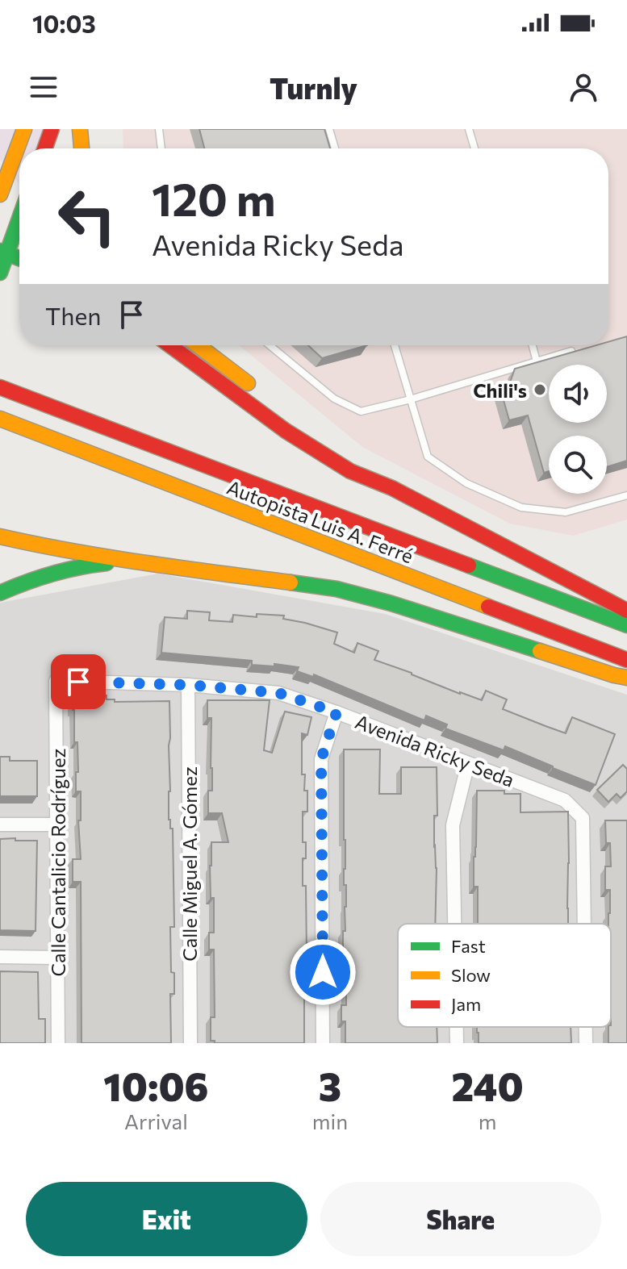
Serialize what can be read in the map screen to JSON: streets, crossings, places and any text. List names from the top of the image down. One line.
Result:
{"streets":{"main road":["Autopista Luis A. Ferré"],"street":["Avenida Ricky Seda","Calle Cantalicio Rodríguez","Calle Miguel A. Gómez"]},"crossings":[["Avenida Ricky Seda","Calle Cantalicio Rodríguez"],["Avenida Ricky Seda","Calle Miguel A. Gómez"]],"places":["Chili's"],"legend":["Fast","Slow","Jam"],"page":{"status":"10:03","header":"Turnly","turn":["120 m","Avenida Ricky Seda"],"then":"Then","eta":["10:06","Arrival","3","min","240","m"],"buttons":["Exit","Share"]}}
